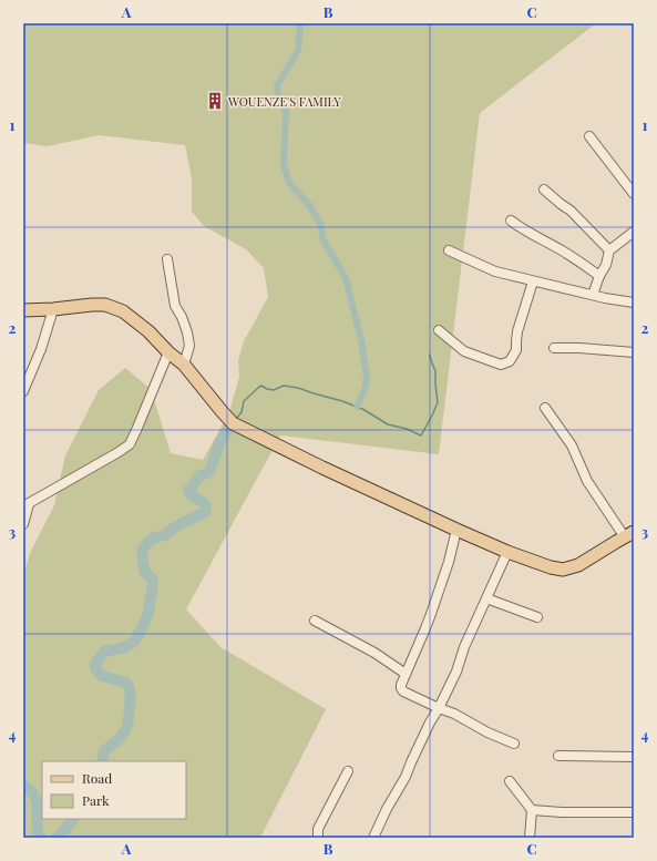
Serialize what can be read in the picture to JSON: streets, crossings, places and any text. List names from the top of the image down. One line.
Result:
{"places":{"building":["WOUENZE'S FAMILY"]},"legend":["Road","Park"],"grid":{"columns":["A","B","C"],"rows":["1","2","3","4"]}}
